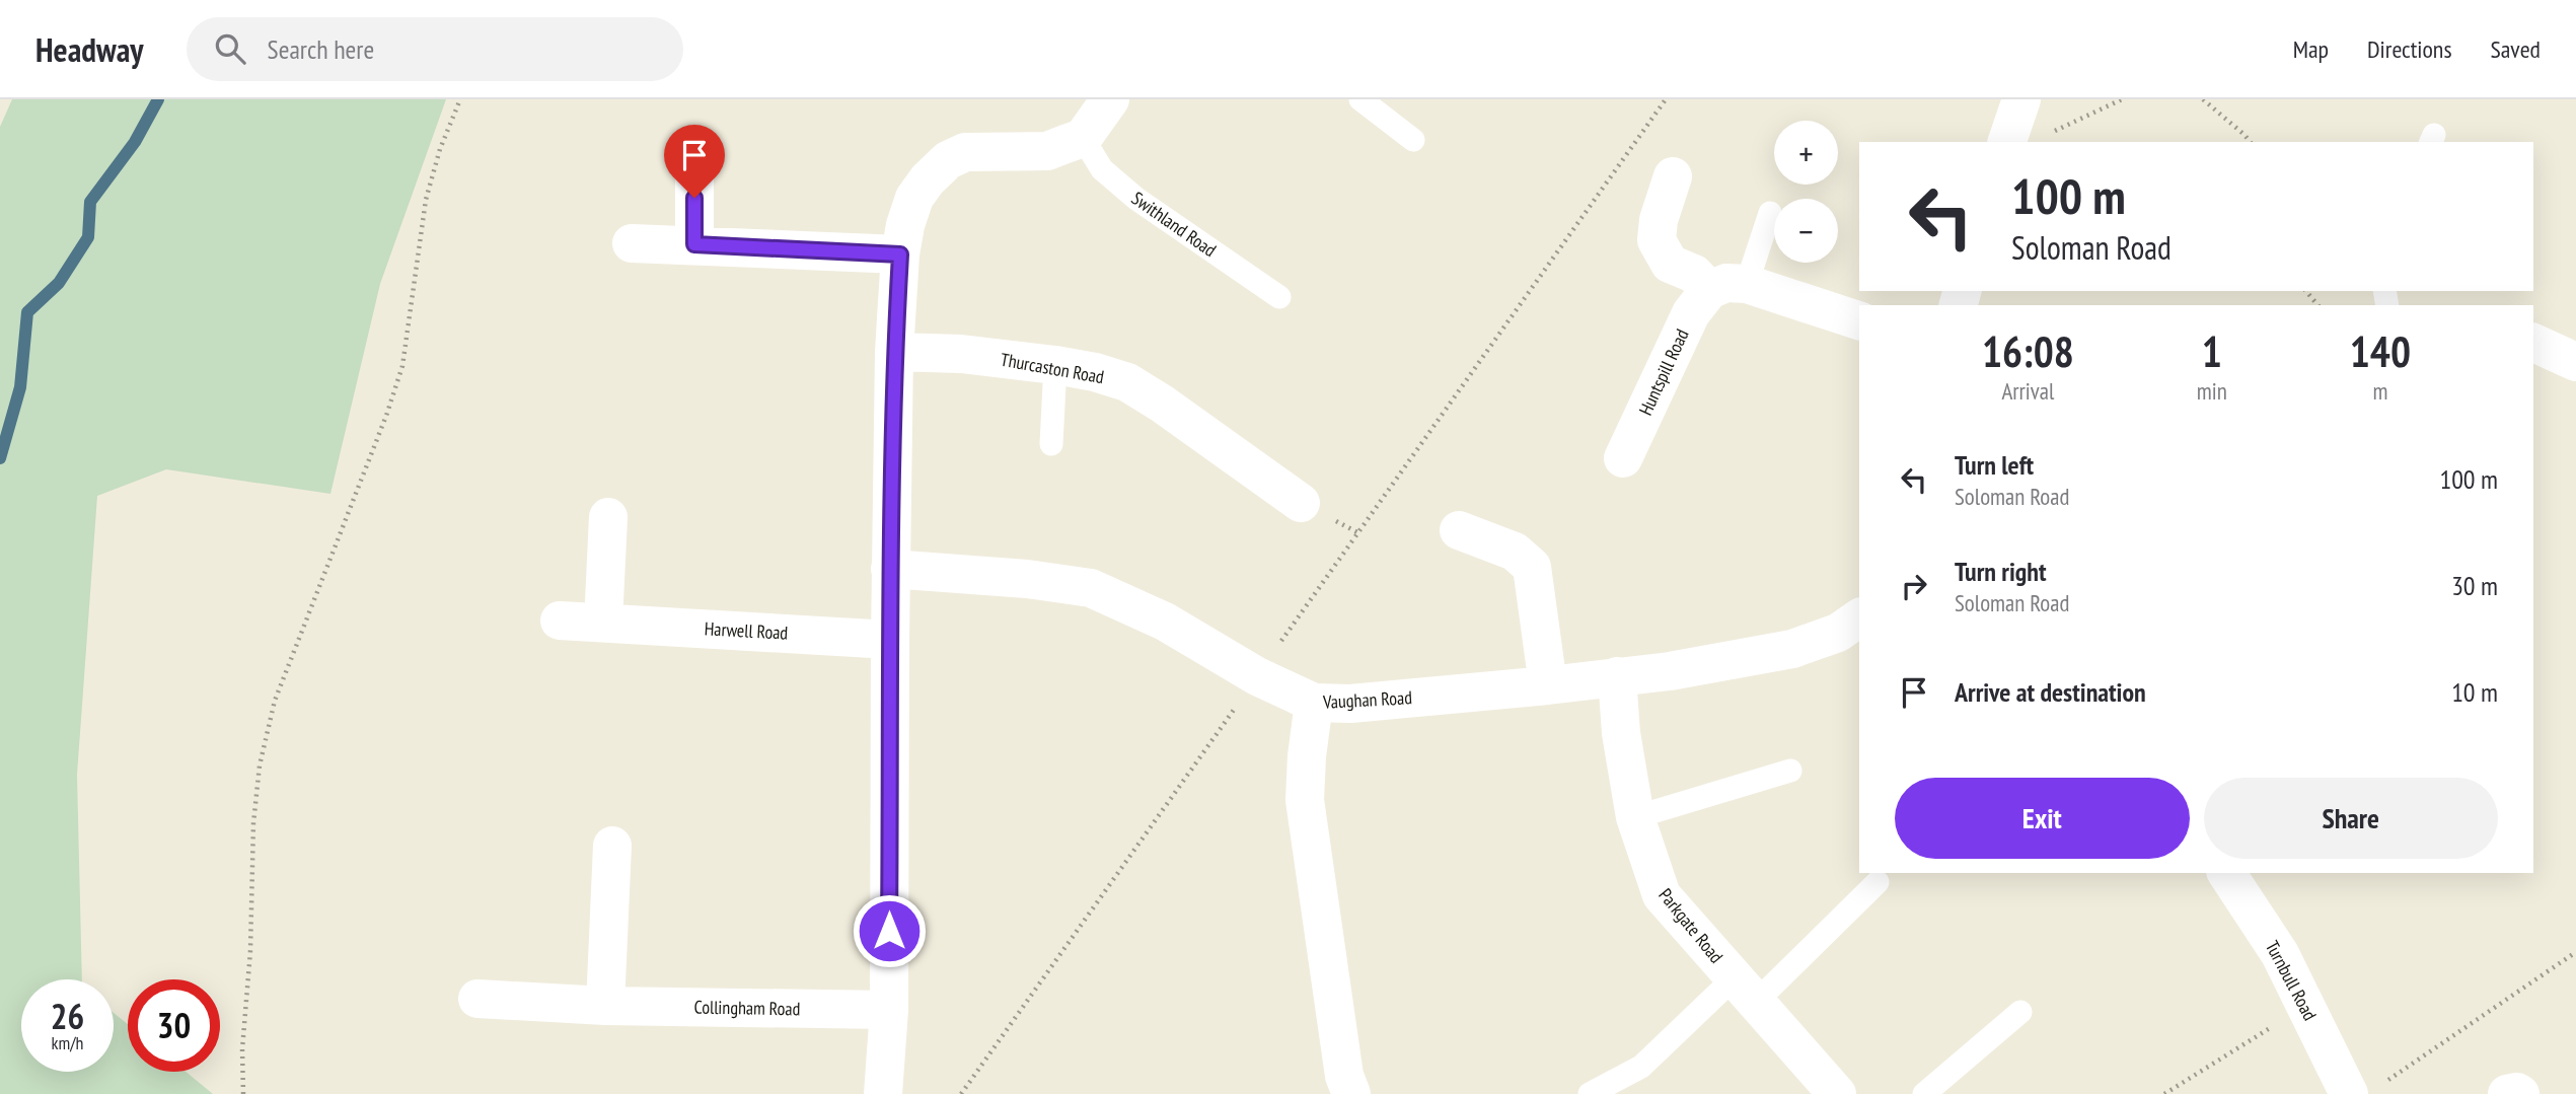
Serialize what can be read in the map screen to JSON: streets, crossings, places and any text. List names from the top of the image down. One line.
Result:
{"streets":{"street":["Thurcaston Road","Huntspill Road","Harwell Road","Vaughan Road","Parkgate Road","Turnbull Road","Collingham Road"],"lane":["Swithland Road"]},"crossings":[["Vaughan Road","Parkgate Road"]],"page":{"header":"Headway","search":"Search here","nav":["Map","Directions","Saved"],"map_buttons":["+","−"],"turn":["100 m","Soloman Road"],"eta":["16:08","Arrival","1","min","140","m"],"list":[{"name":"Turn left","note":"Soloman Road","value":"100 m"},{"name":"Turn right","note":"Soloman Road","value":"30 m"},{"name":"Arrive at destination","value":"10 m"}],"buttons":["Exit","Share"],"speed":"26 km/h","limit":"30"}}
